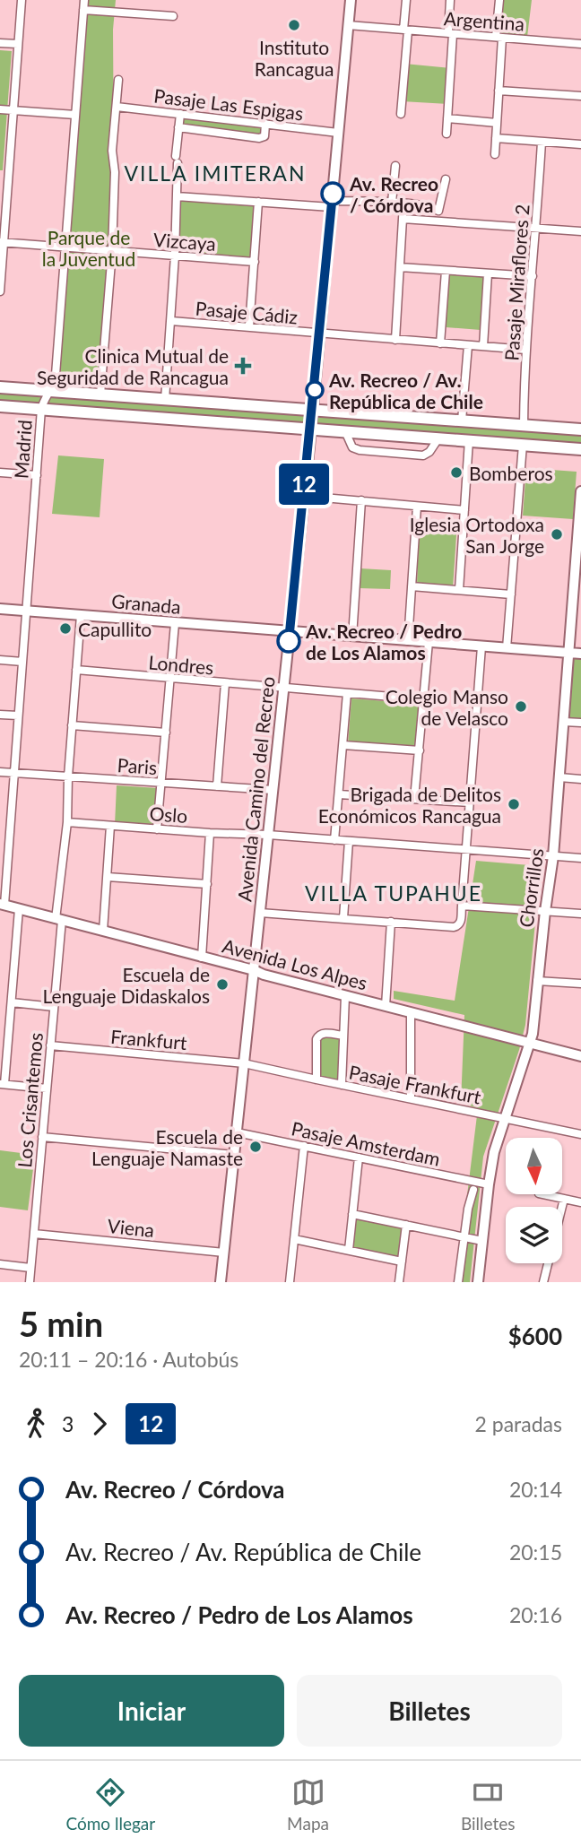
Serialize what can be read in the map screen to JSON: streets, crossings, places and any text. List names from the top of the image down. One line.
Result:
{"streets":{"street":["Argentina","Pasaje Las Espigas","Vizcaya","Pasaje Miraflores 2","Pasaje Cádiz","Madrid","Granada","Londres","Paris","Avenida Camino del Recreo","Oslo","Chorrillos","Avenida Los Alpes","Frankfurt","Pasaje Frankfurt","Los Crisantemos","Pasaje Amsterdam","Viena"]},"crossings":[["Argentina","Avenida Camino del Recreo"],["Pasaje Las Espigas","Avenida Camino del Recreo"],["Vizcaya","Madrid"],["Pasaje Miraflores 2","Pasaje Cádiz"],["Pasaje Cádiz","Avenida Camino del Recreo"],["Madrid","Granada"],["Madrid","Paris"],["Madrid","Avenida Los Alpes"],["Granada","Avenida Camino del Recreo"],["Granada","Chorrillos"],["Granada","Los Crisantemos"],["Londres","Avenida Camino del Recreo"],["Londres","Los Crisantemos"],["Paris","Avenida Camino del Recreo"],["Paris","Los Crisantemos"],["Avenida Camino del Recreo","Oslo"],["Avenida Camino del Recreo","Avenida Los Alpes"],["Avenida Camino del Recreo","Frankfurt"],["Avenida Camino del Recreo","Pasaje Frankfurt"],["Avenida Camino del Recreo","Pasaje Amsterdam"],["Avenida Camino del Recreo","Viena"],["Oslo","Chorrillos"],["Oslo","Los Crisantemos"],["Chorrillos","Avenida Los Alpes"],["Chorrillos","Pasaje Frankfurt"],["Chorrillos","Pasaje Amsterdam"],["Avenida Los Alpes","Los Crisantemos"],["Frankfurt","Pasaje Frankfurt"],["Frankfurt","Los Crisantemos"],["Los Crisantemos","Viena"]],"districts":["VILLA IMITERAN","VILLA TUPAHUE"],"parks":["Parque de la Juventud"],"places":{"other":["Instituto Rancagua","Av. Recreo / Córdova","Av. Recreo / Av. República de Chile","Bomberos","Iglesia Ortodoxa San Jorge","Capullito","Av. Recreo / Pedro de Los Alamos","Colegio Manso de Velasco","Brigada de Delitos Económicos Rancagua","Escuela de Lenguaje Didaskalos","Escuela de Lenguaje Namaste"],"health":["Clinica Mutual de Seguridad de Rancagua"]},"lines":["bus line 12"],"north":"bottom","page":{"on_map":"12","heading":["5 min","20:11 – 20:16 · Autobús","$600"],"legs":["3","12","2 paradas"],"list":[{"name":"Av. Recreo / Córdova","value":"20:14"},{"name":"Av. Recreo / Av. República de Chile","value":"20:15"},{"name":"Av. Recreo / Pedro de Los Alamos","value":"20:16"}],"buttons":["Iniciar","Billetes"],"tabs":["Cómo llegar","Mapa","Billetes"]}}
